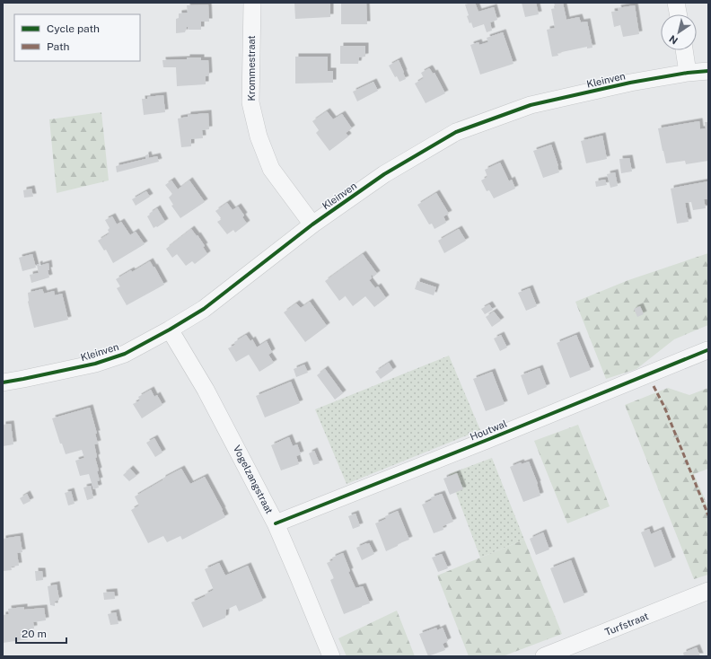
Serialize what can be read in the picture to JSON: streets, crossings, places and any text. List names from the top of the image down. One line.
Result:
{"streets":{"street":["Krommestraat","Kleinven","Houtwal","Vogelzangstraat","Turfstraat"]},"crossings":[["Krommestraat","Kleinven"],["Kleinven","Vogelzangstraat"],["Houtwal","Vogelzangstraat"]],"legend":["Cycle path","Path"],"scale_bar":"20 m","north":"bottom left"}
